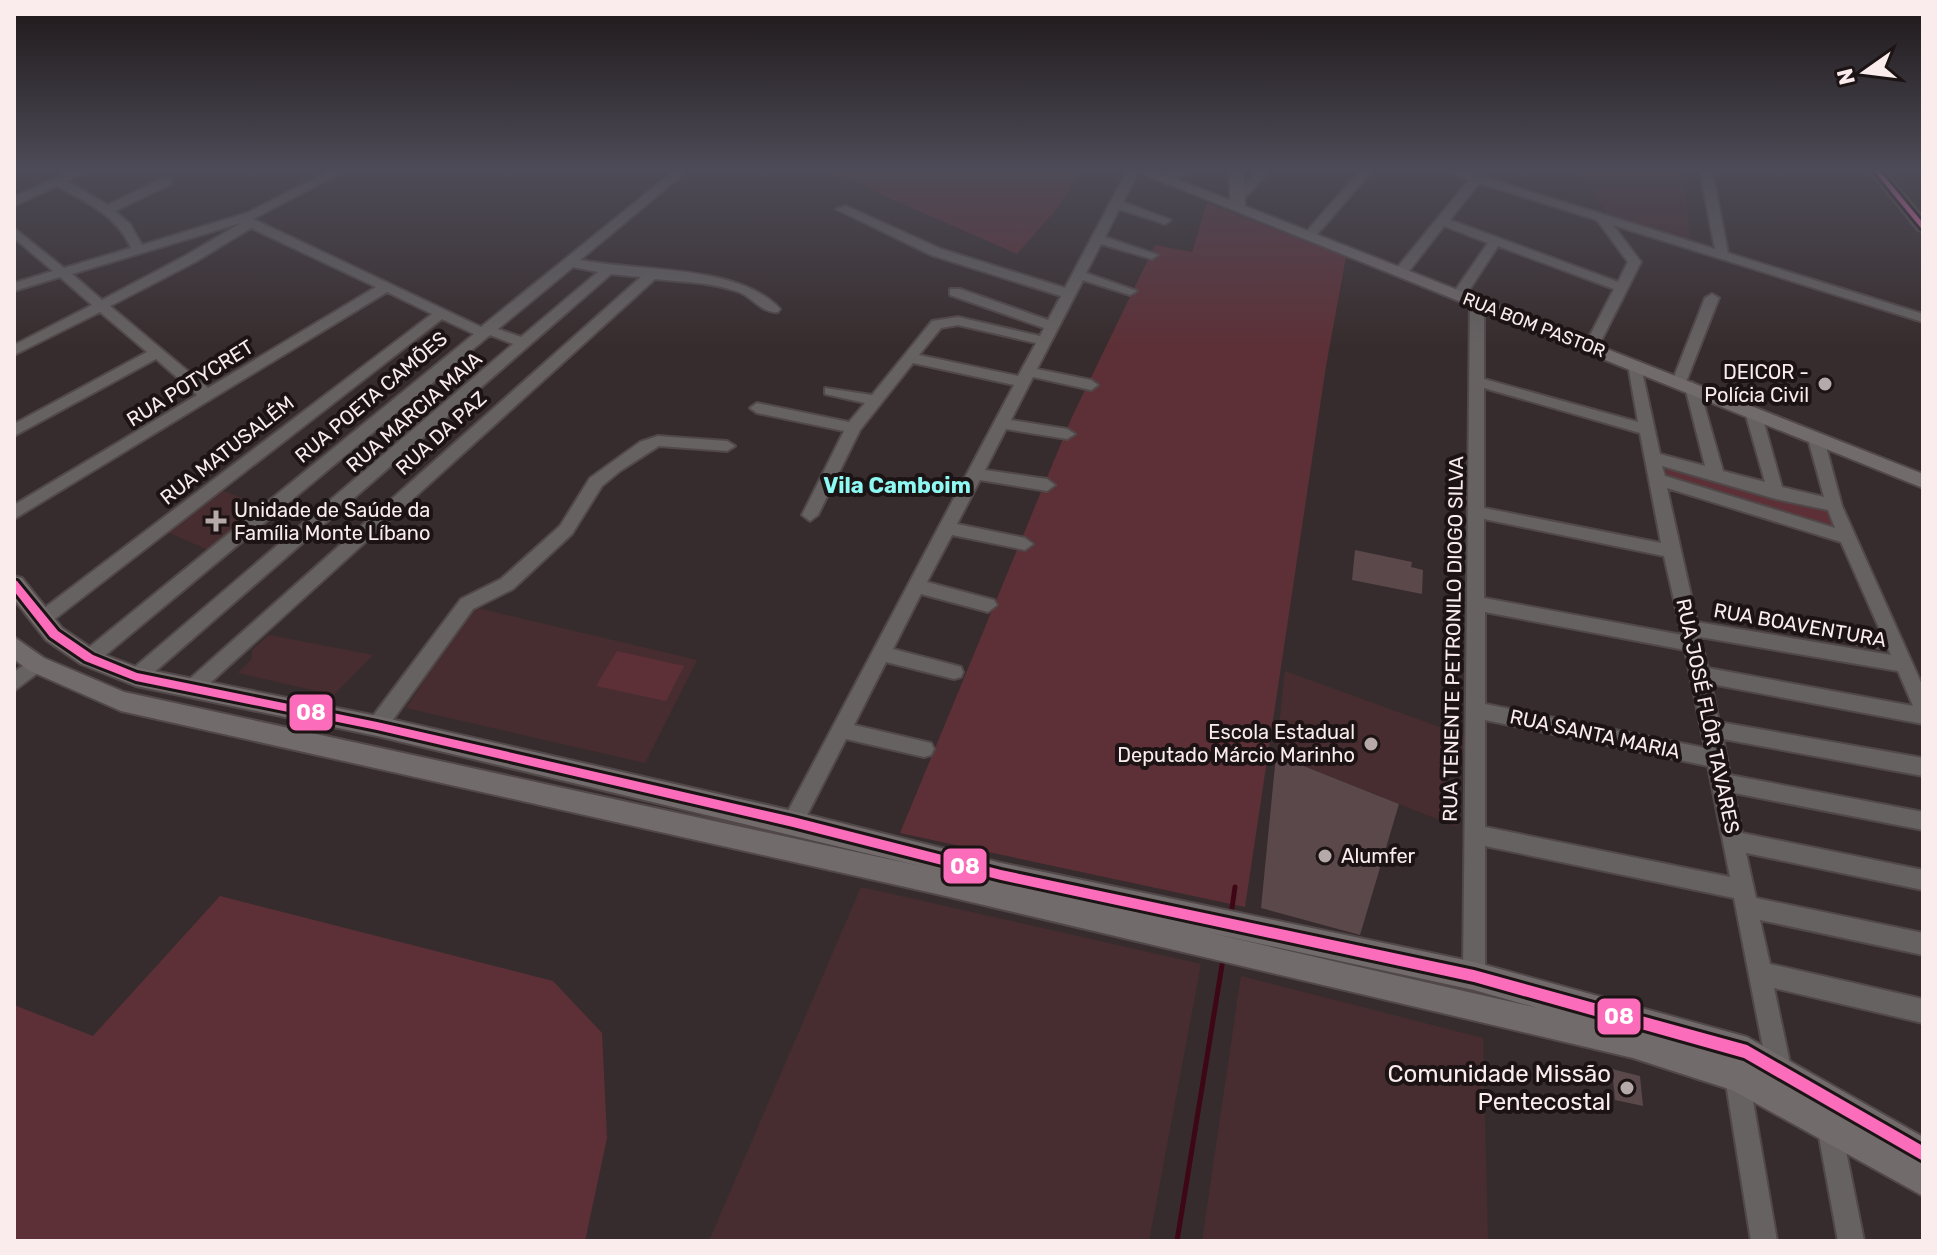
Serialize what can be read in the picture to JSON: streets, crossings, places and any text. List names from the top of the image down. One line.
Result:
{"streets":{"main road":["RUA BOM PASTOR"],"street":["RUA POTYCRET","RUA POETA CAMÕES","RUA MARCIA MAIA","RUA DA PAZ","RUA MATUSALÉM","RUA BOAVENTURA","RUA TENENTE PETRONILO DIOGO SILVA","RUA JOSÉ FLÔR TAVARES","RUA SANTA MARIA"]},"crossings":[["RUA BOM PASTOR","RUA TENENTE PETRONILO DIOGO SILVA"],["RUA BOM PASTOR","RUA JOSÉ FLÔR TAVARES"],["RUA BOAVENTURA","RUA TENENTE PETRONILO DIOGO SILVA"],["RUA BOAVENTURA","RUA JOSÉ FLÔR TAVARES"],["RUA TENENTE PETRONILO DIOGO SILVA","RUA SANTA MARIA"],["RUA JOSÉ FLÔR TAVARES","RUA SANTA MARIA"]],"districts":["Vila Camboim"],"places":{"other":["DEICOR - Polícia Civil","Escola Estadual Deputado Márcio Marinho","Alumfer","Comunidade Missão Pentecostal"],"health":["Unidade de Saúde da Família Monte Líbano"]},"lines":["transit line 08"],"north":"left"}
